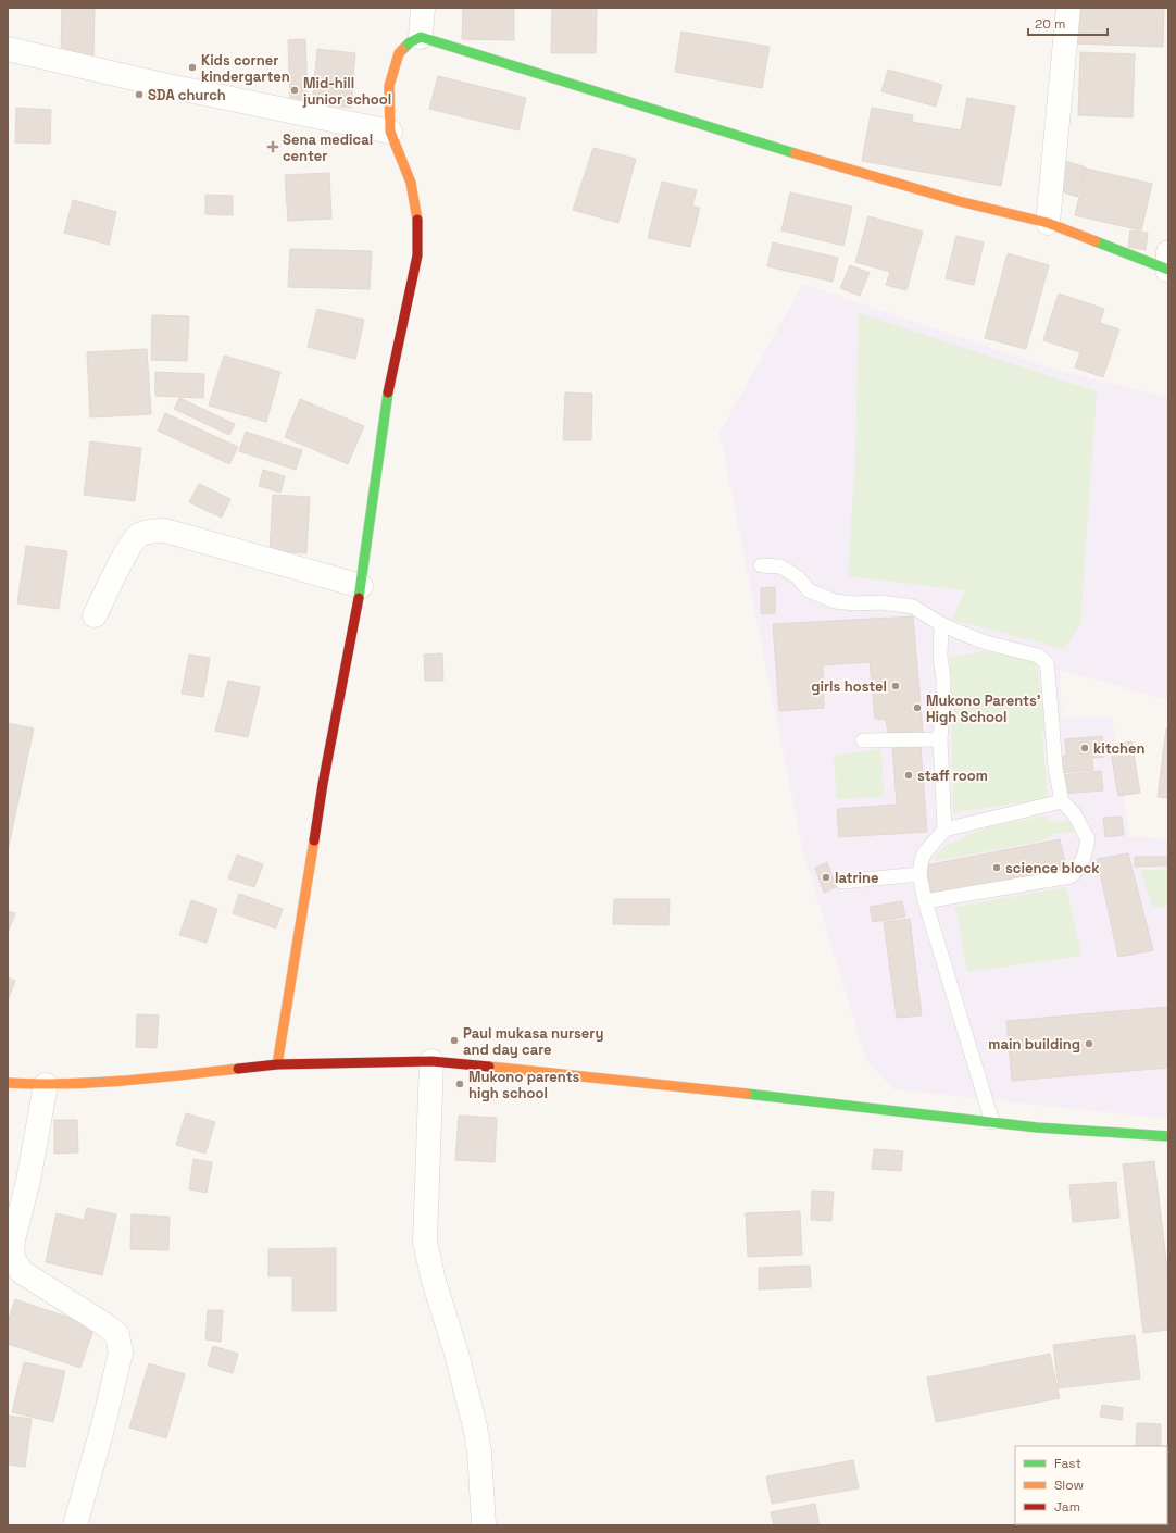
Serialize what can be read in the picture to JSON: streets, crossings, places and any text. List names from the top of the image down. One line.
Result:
{"places":{"other":["Kids corner kindergarten","Mid-hill junior school","SDA church","girls hostel","Mukono Parents' High School","kitchen","staff room","science block","latrine","Paul mukasa nursery and day care","main building","Mukono parents high school"],"health":["Sena medical center"]},"legend":["Fast","Slow","Jam"],"scale_bar":"20 m"}
